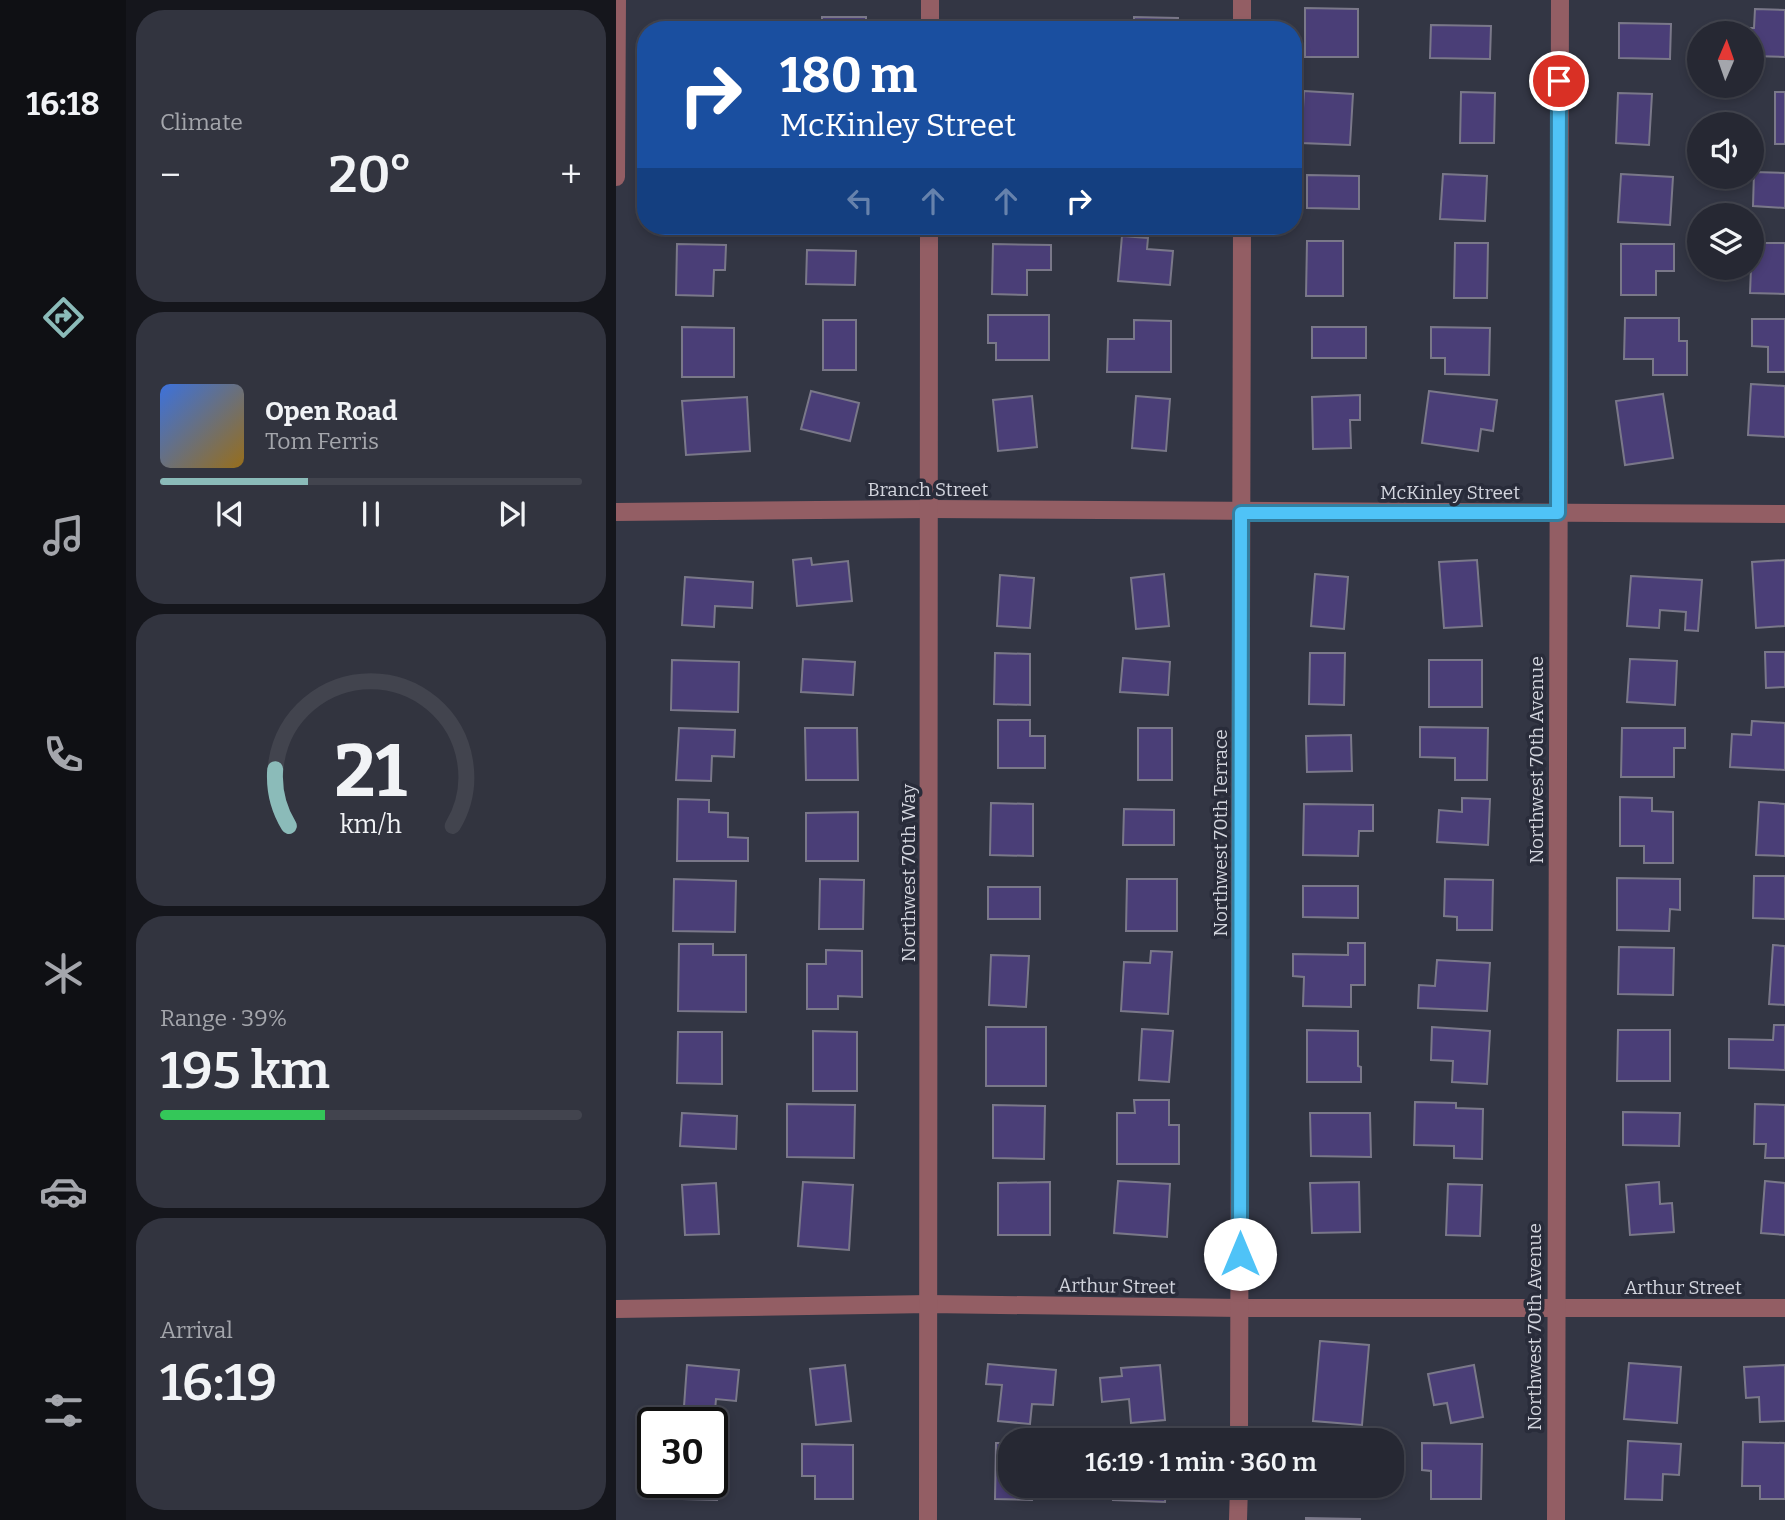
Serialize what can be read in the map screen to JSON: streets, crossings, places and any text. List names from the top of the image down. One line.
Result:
{"streets":{"street":["Branch Street","McKinley Street","Northwest 70th Avenue","Northwest 70th Terrace","Northwest 70th Way","Arthur Street"]},"crossings":[["Branch Street","McKinley Street"],["Branch Street","Northwest 70th Terrace"],["Branch Street","Northwest 70th Way"],["McKinley Street","Northwest 70th Avenue"],["McKinley Street","Northwest 70th Terrace"],["Northwest 70th Avenue","Arthur Street"],["Northwest 70th Terrace","Arthur Street"],["Northwest 70th Way","Arthur Street"]],"north":"top","page":{"tabs":"16:18","tile":["Climate",["Range · 39%","195 km"],["Arrival","16:19"]],"turn":["180 m","McKinley Street"],"heat":["−","20°","+"],"song":["Open Road","Tom Ferris"],"limit":"30","trip":"16:19 · 1 min · 360 m","gauge":["21","km/h"]}}
